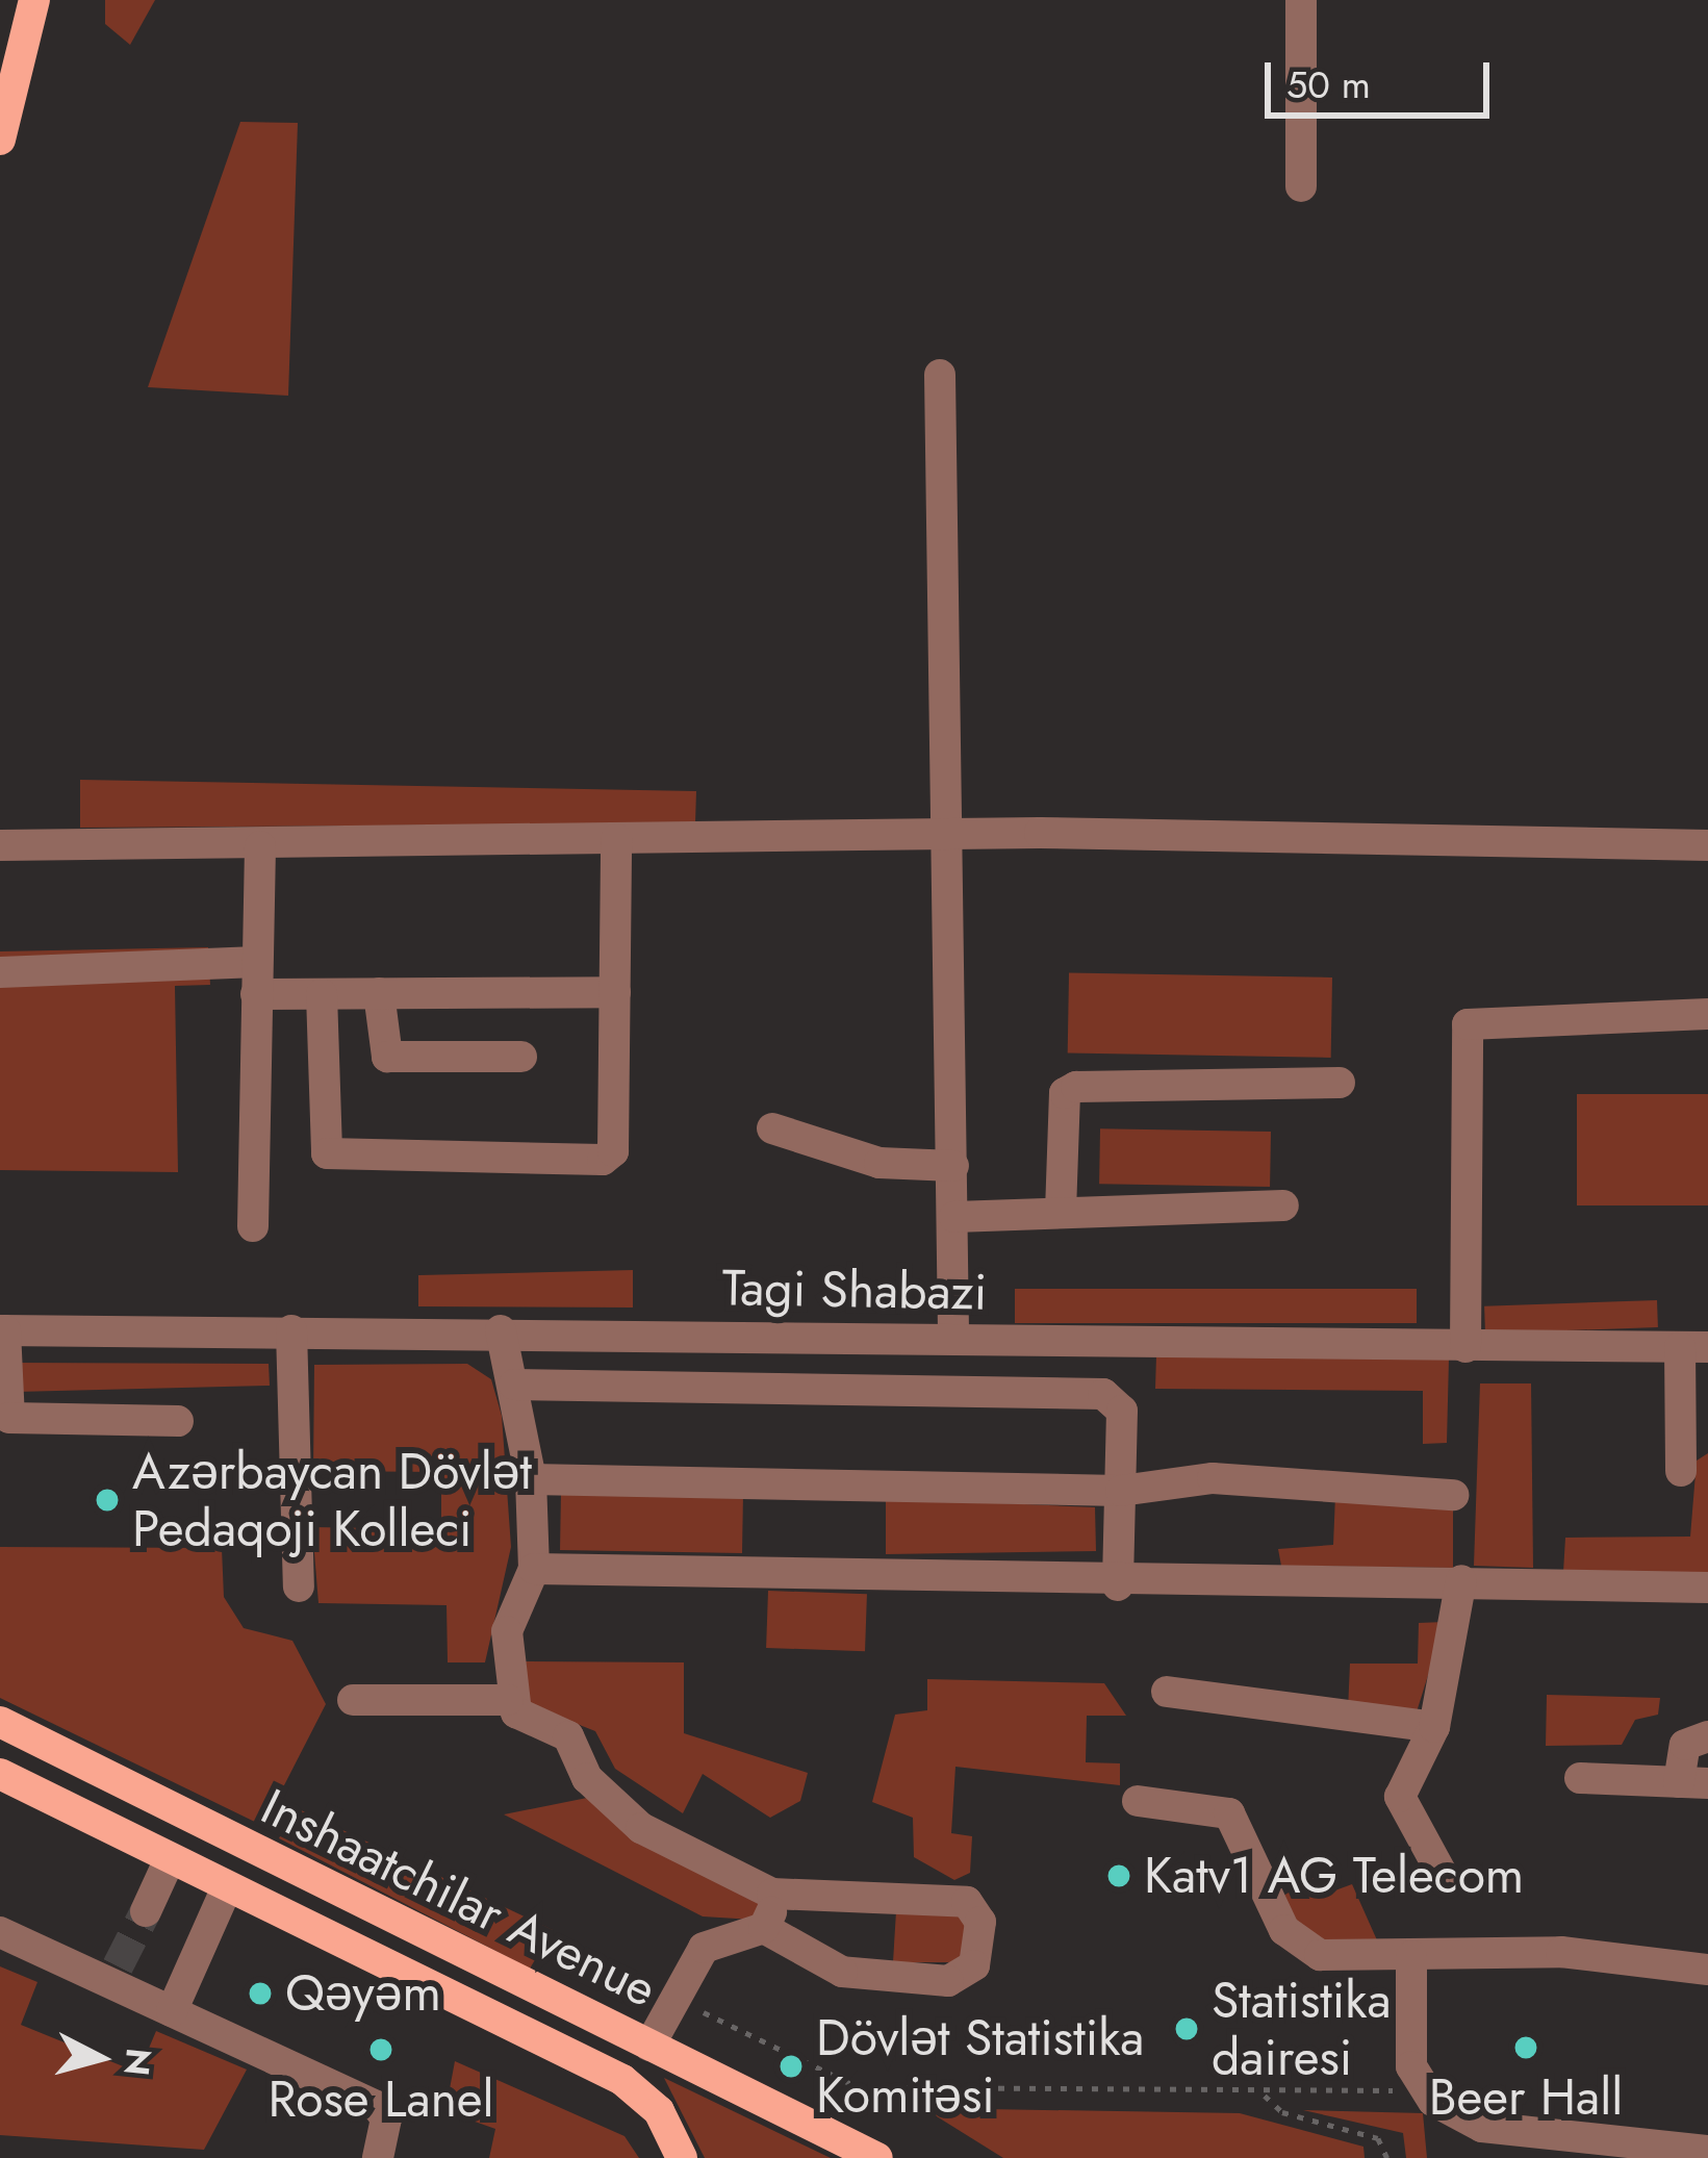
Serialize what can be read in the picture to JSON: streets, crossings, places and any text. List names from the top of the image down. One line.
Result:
{"streets":{"main road":["Inshaatchilar Avenue"],"street":["Tagi Shabazi"]},"places":["Azərbaycan Dövlət Pedaqoji Kolleci","Katv1 AG Telecom","Qəyəm","Statistika dairesi","Beer Hall","Rose Lanel","Dövlət Statistika Komitəsi"],"scale_bar":"50 m","north":"right"}
